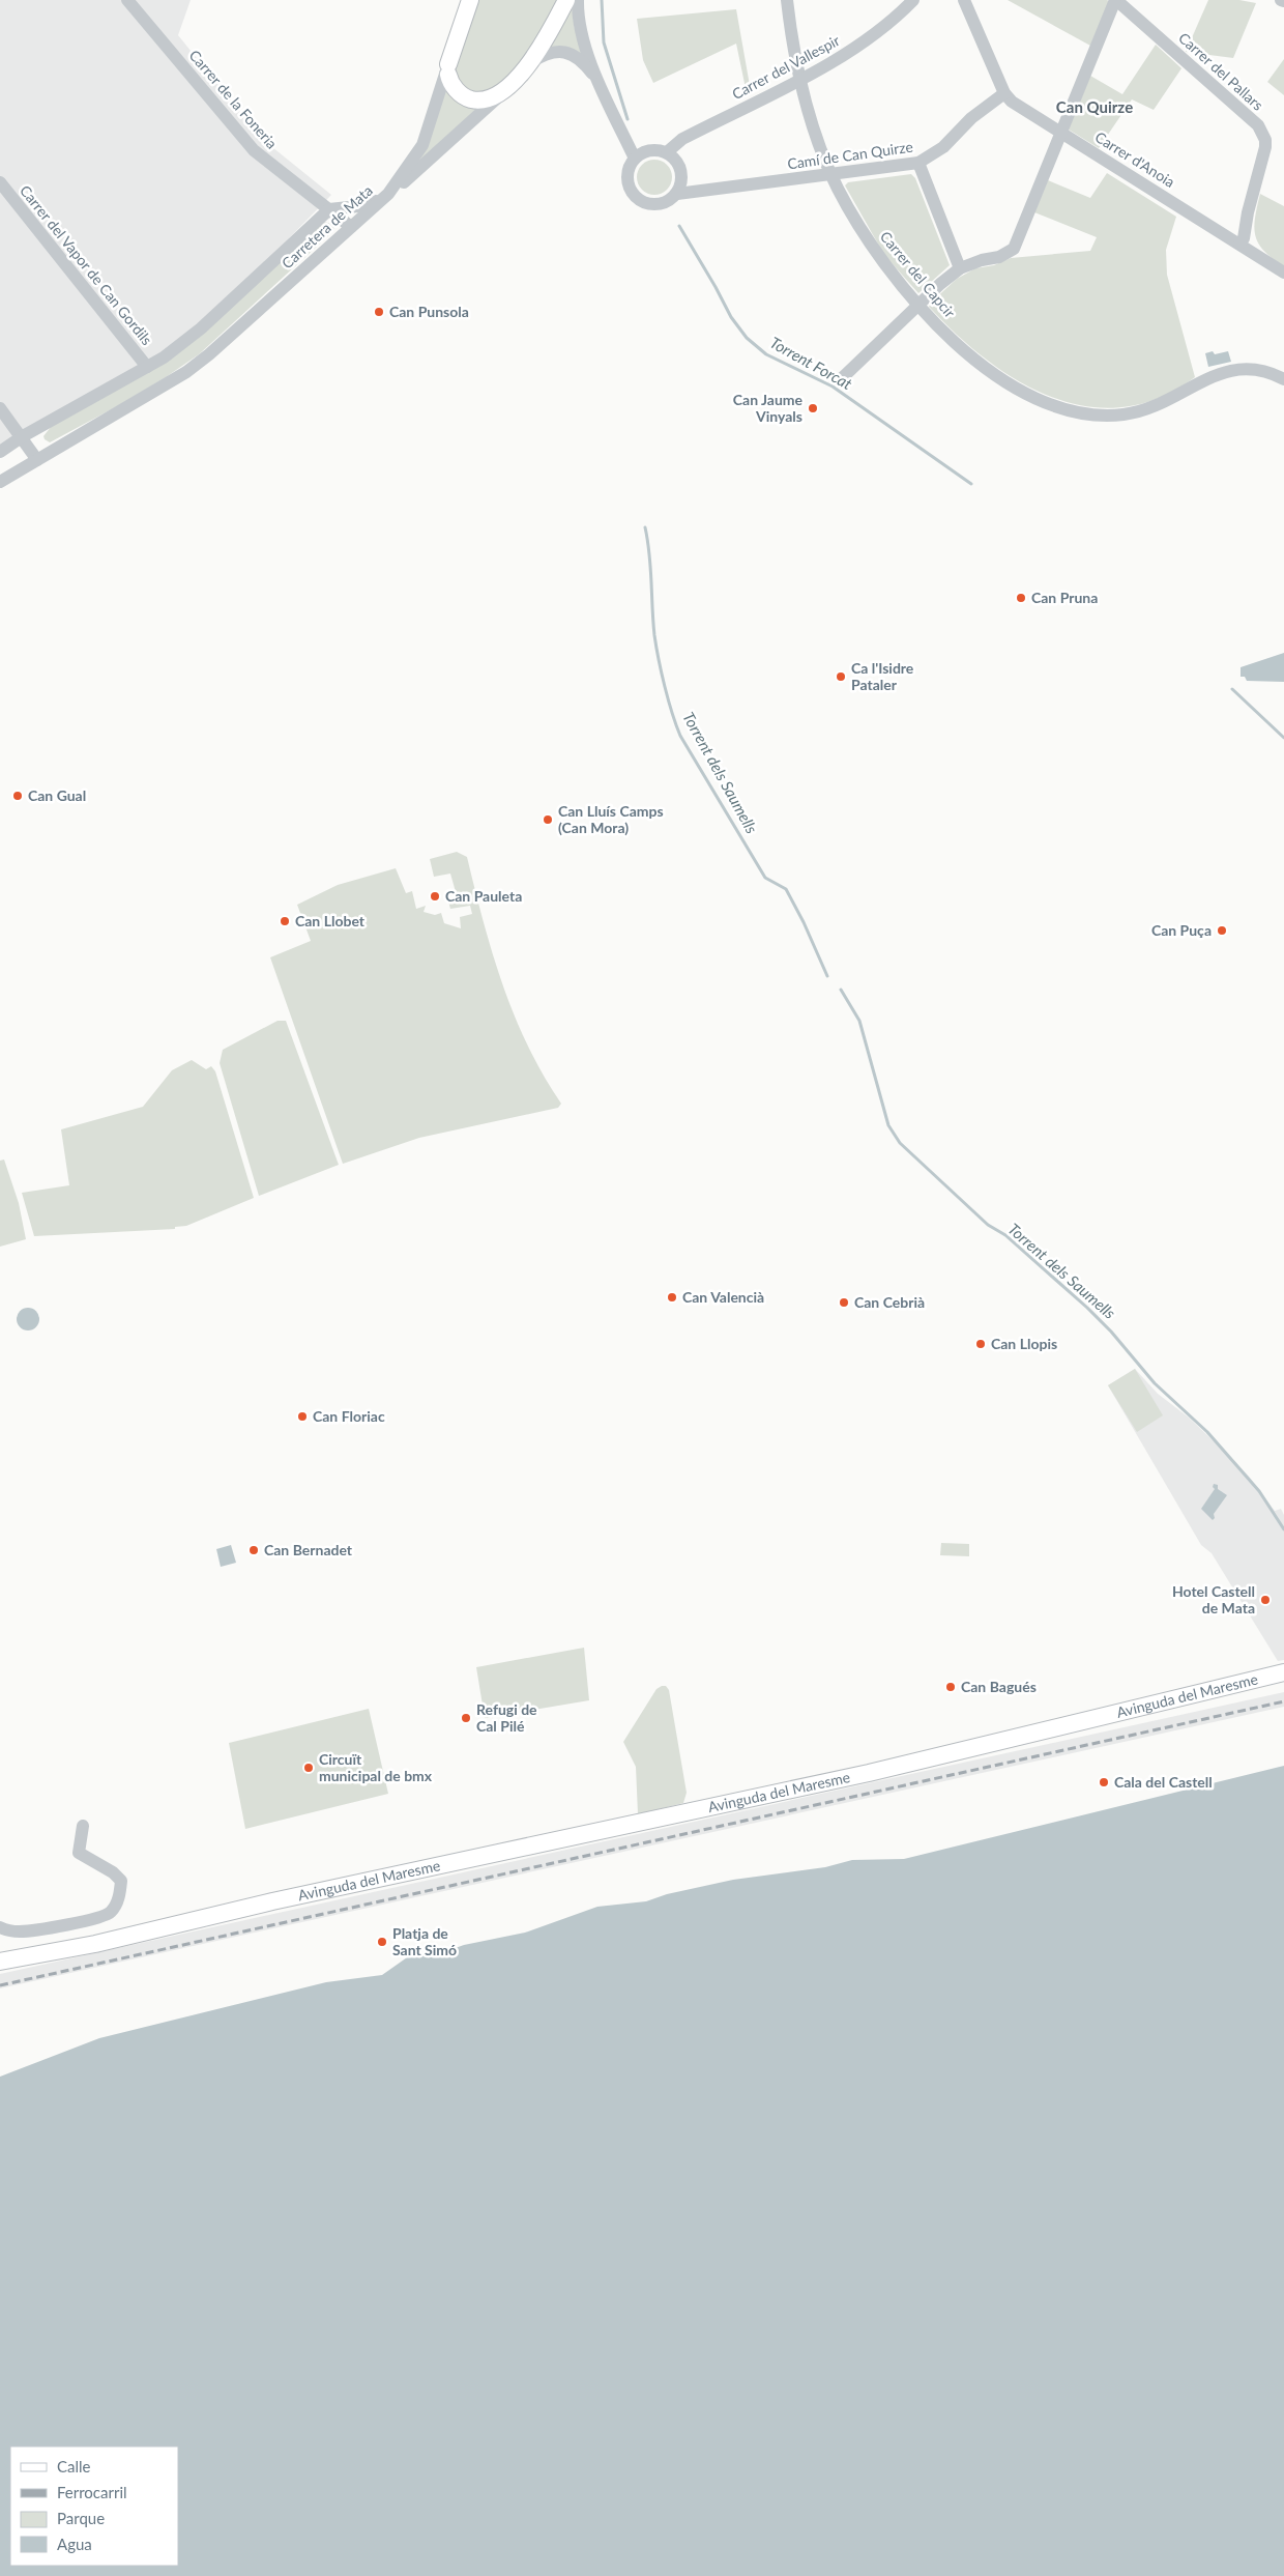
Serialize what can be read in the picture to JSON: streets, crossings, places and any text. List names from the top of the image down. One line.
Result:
{"streets":{"main road":["Avinguda del Maresme"],"street":["Carrer del Vallespir","Carrer del Pallars","Carrer de la Foneria","Camí de Can Quirze","Carrer d'Anoia","Carretera de Mata","Carrer del Vapor de Can Gordils","Carrer del Capcir"]},"crossings":[["Carrer del Vallespir","Camí de Can Quirze"],["Carrer del Vallespir","Carrer del Capcir"],["Carrer del Pallars","Carrer d'Anoia"],["Carrer de la Foneria","Carretera de Mata"],["Camí de Can Quirze","Carrer d'Anoia"],["Camí de Can Quirze","Carrer del Capcir"],["Carretera de Mata","Carrer del Vapor de Can Gordils"]],"districts":["Can Quirze"],"water":["Torrent Forcat","Torrent dels Saumells"],"places":["Can Punsola","Can Jaume Vinyals","Can Pruna","Ca l'Isidre Pataler","Can Gual","Can Lluís Camps (Can Mora)","Can Pauleta","Can Llobet","Can Puça","Can Valencià","Can Cebrià","Can Llopis","Can Floriac","Can Bernadet","Hotel Castell de Mata","Can Bagués","Refugi de Cal Pilé","Circuït municipal de bmx","Cala del Castell","Platja de Sant Simó"],"legend":["Calle","Ferrocarril","Parque","Agua"]}
